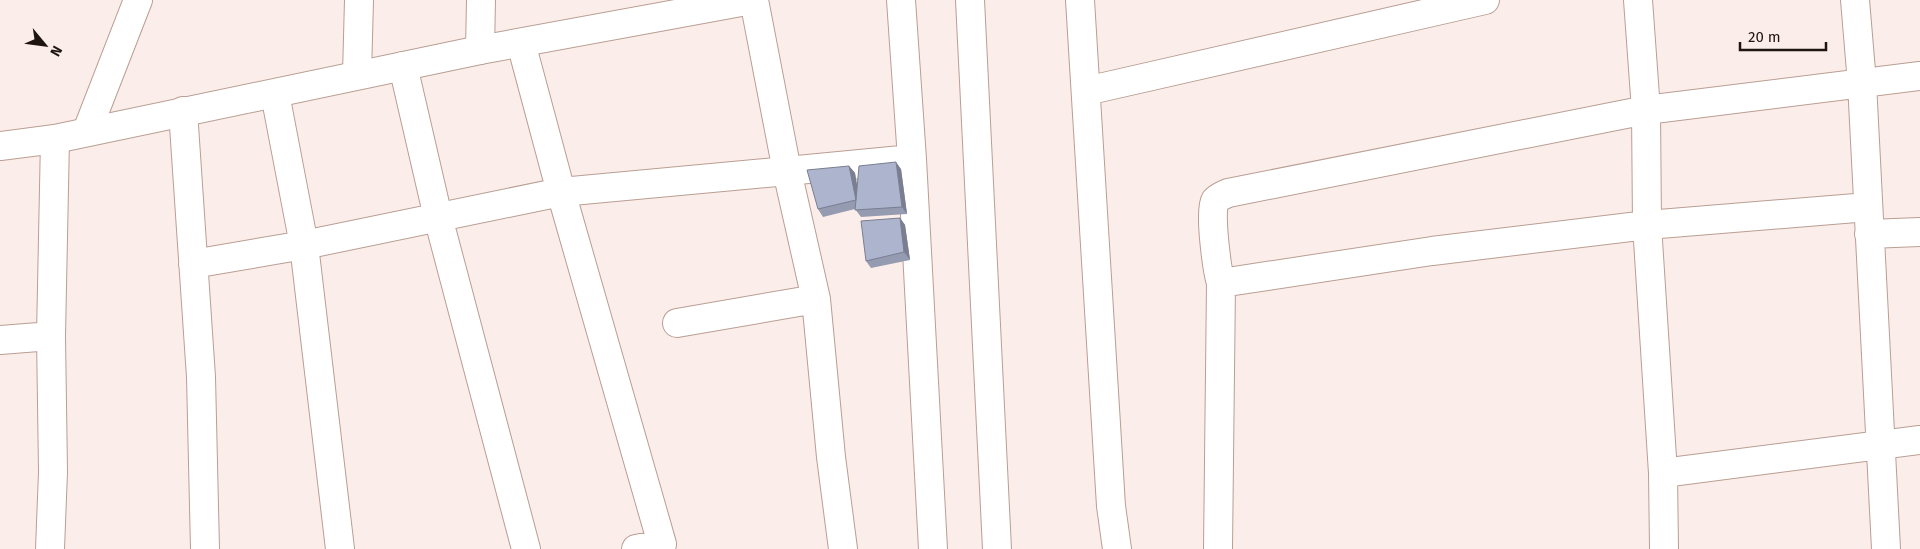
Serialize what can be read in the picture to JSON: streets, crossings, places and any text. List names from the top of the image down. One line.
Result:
{"scale_bar":"20 m","north":"bottom right"}
